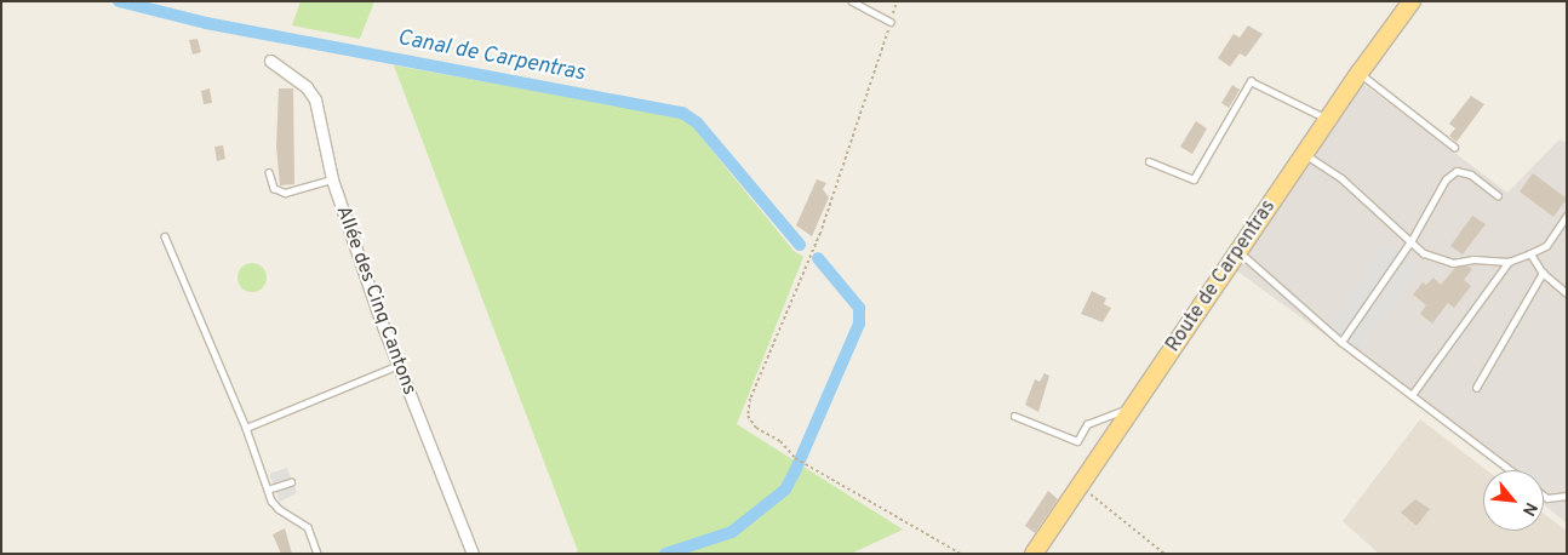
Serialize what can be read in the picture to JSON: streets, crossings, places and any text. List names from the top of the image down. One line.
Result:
{"streets":{"main road":["Route de Carpentras"],"street":["Allée des Cinq Cantons"]},"water":["Canal de Carpentras"],"north":"bottom right"}
